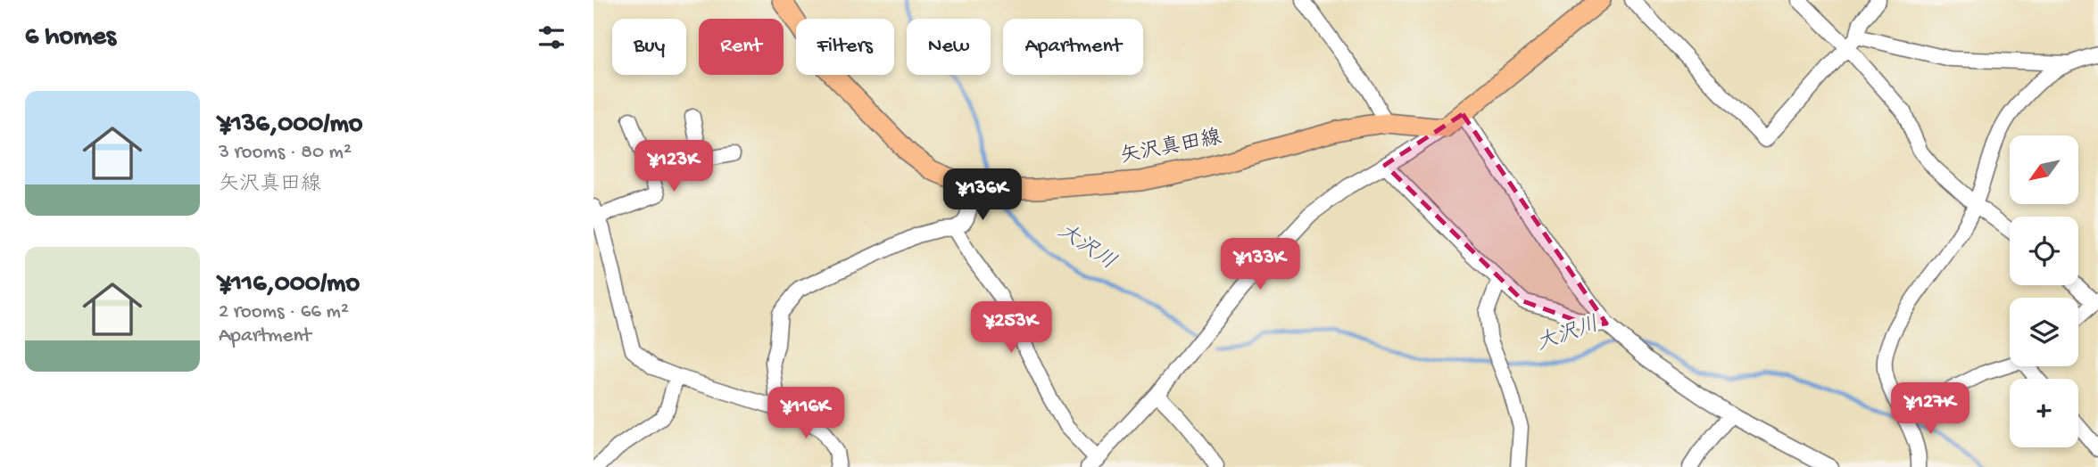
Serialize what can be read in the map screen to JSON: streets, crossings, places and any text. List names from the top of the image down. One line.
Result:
{"streets":{"main road":["矢沢真田線"]},"water":["大沢川"],"north":"bottom left","page":{"heading":"6 homes","chip":["Buy","Rent","Filters","New","Apartment"],"list":[{"name":"¥136,000/mo","note":"3 rooms · 80 m² · 矢沢真田線"},{"name":"¥116,000/mo","note":"2 rooms · 66 m² · Apartment"}],"map_buttons":"+","price":["¥123K","¥136K","¥133K","¥253K","¥127K","¥116K"]}}
